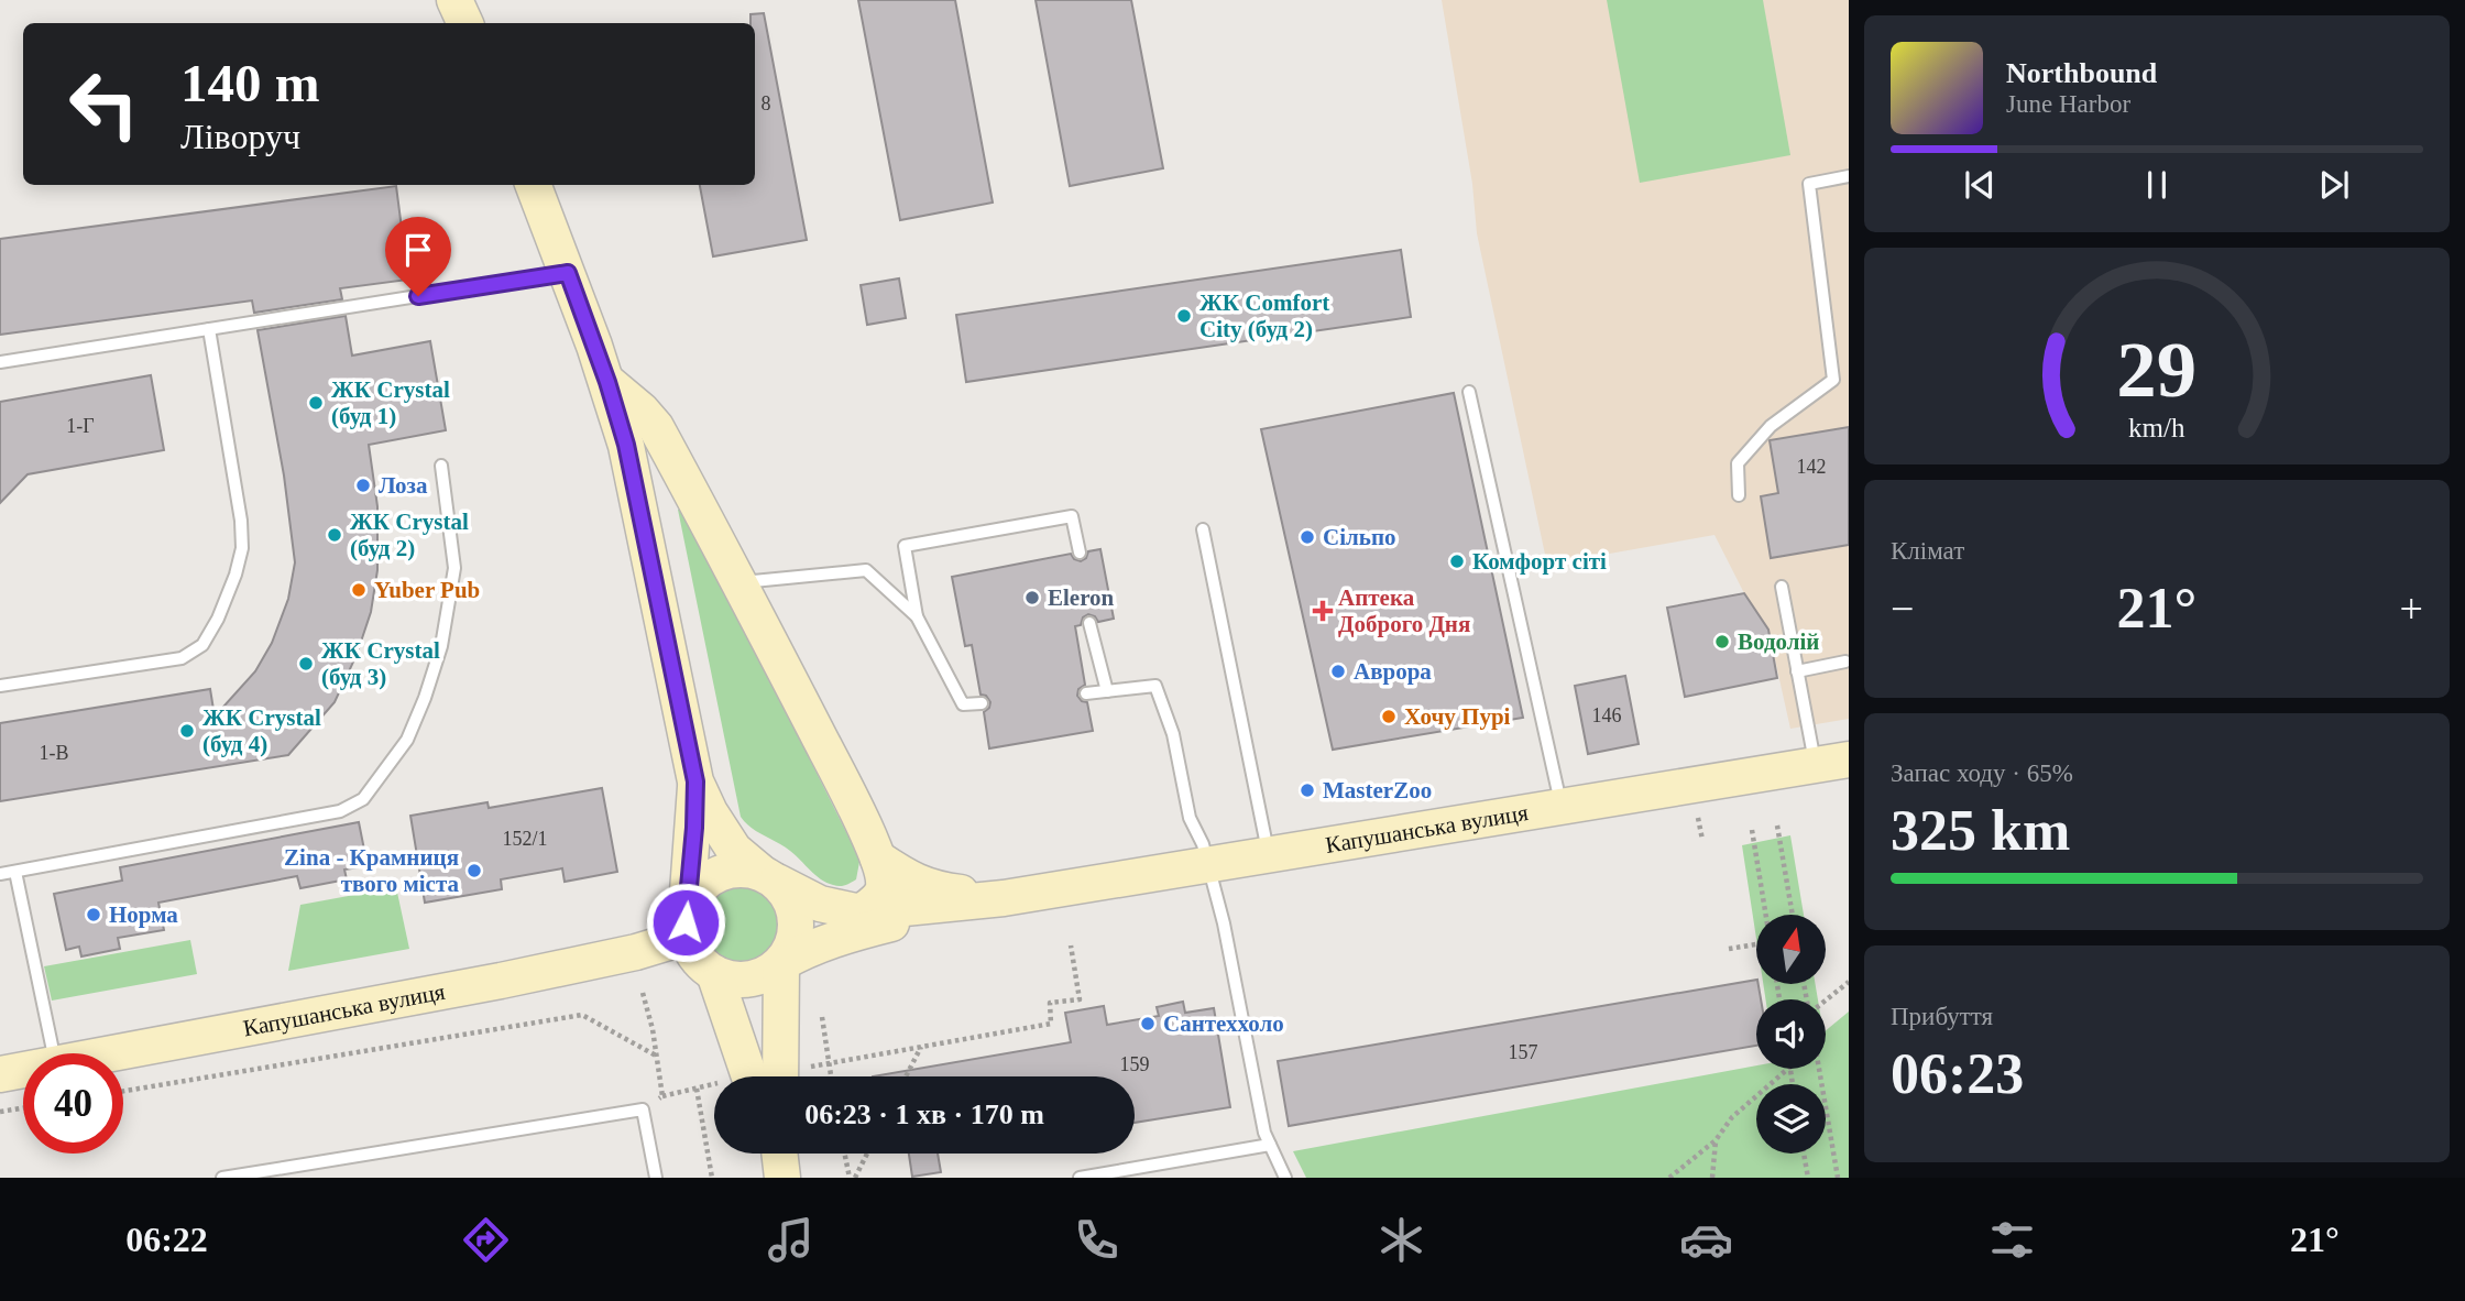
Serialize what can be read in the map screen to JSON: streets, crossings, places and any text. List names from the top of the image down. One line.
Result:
{"streets":{"street":["Капушанська вулиця"]},"places":{"other":["ЖК Comfort City (буд 2)","ЖК Crystal (буд 1)","Лоза","ЖК Crystal (буд 2)","Сільпо","Комфорт сіті","Yuber Pub","Eleron","Водолій","ЖК Crystal (буд 3)","Аврора","Хочу Пурі","ЖК Crystal (буд 4)","MasterZoo","Zina - Крамниця твого міста","Норма","Сантеххоло"],"health":["Аптека Доброго Дня"]},"house_numbers":["8","1-Г","142","146","1-В","152/1","157","159"],"north":"top","page":{"turn":["140 m","Ліворуч"],"song":["Northbound","June Harbor"],"tile":["Клімат",["Запас ходу · 65%","325 km"],["Прибуття","06:23"]],"heat":["−","21°","+"],"limit":"40","trip":"06:23 · 1 хв · 170 m","tabs":["06:22","21°"],"gauge":["29","km/h"]}}
